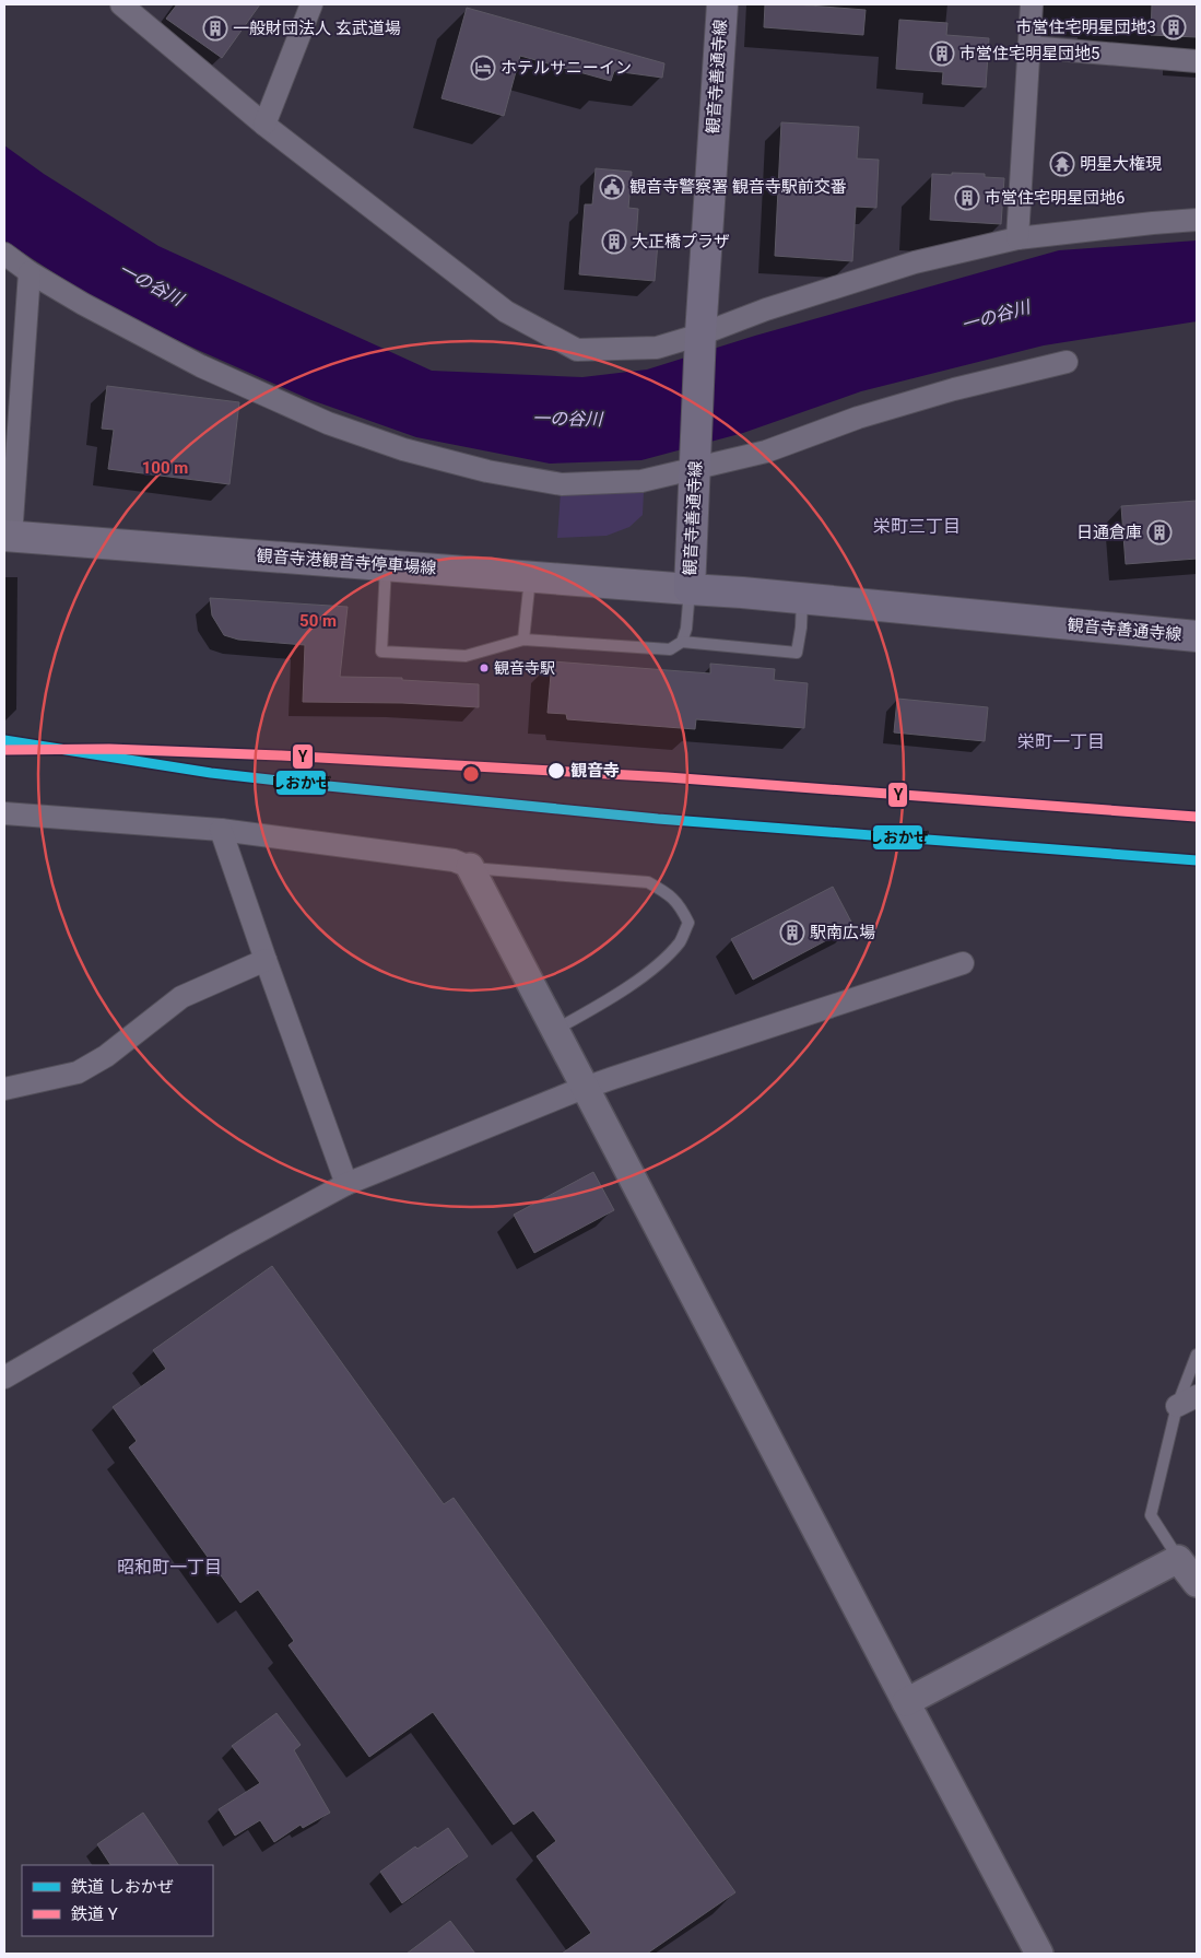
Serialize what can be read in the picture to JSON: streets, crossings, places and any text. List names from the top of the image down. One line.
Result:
{"streets":{"main road":["観音寺善通寺線","観音寺港観音寺停車場線"]},"crossings":[["観音寺善通寺線","観音寺港観音寺停車場線"]],"districts":["栄町三丁目","栄町一丁目","昭和町一丁目"],"water":["一の谷川"],"places":{"building":["市営住宅明星団地3","一般財団法人 玄武道場","市営住宅明星団地5","市営住宅明星団地6","大正橋プラザ","日通倉庫","駅南広場"],"hotel":["ホテルサニーイン"],"temple":["明星大権現"],"public building":["観音寺警察署 観音寺駅前交番"],"other":["観音寺駅","観音寺"]},"lines":["rail line しおかぜ","rail line Y"],"legend":["鉄道 しおかぜ","鉄道 Y"],"rings":["100 m","50 m"]}
